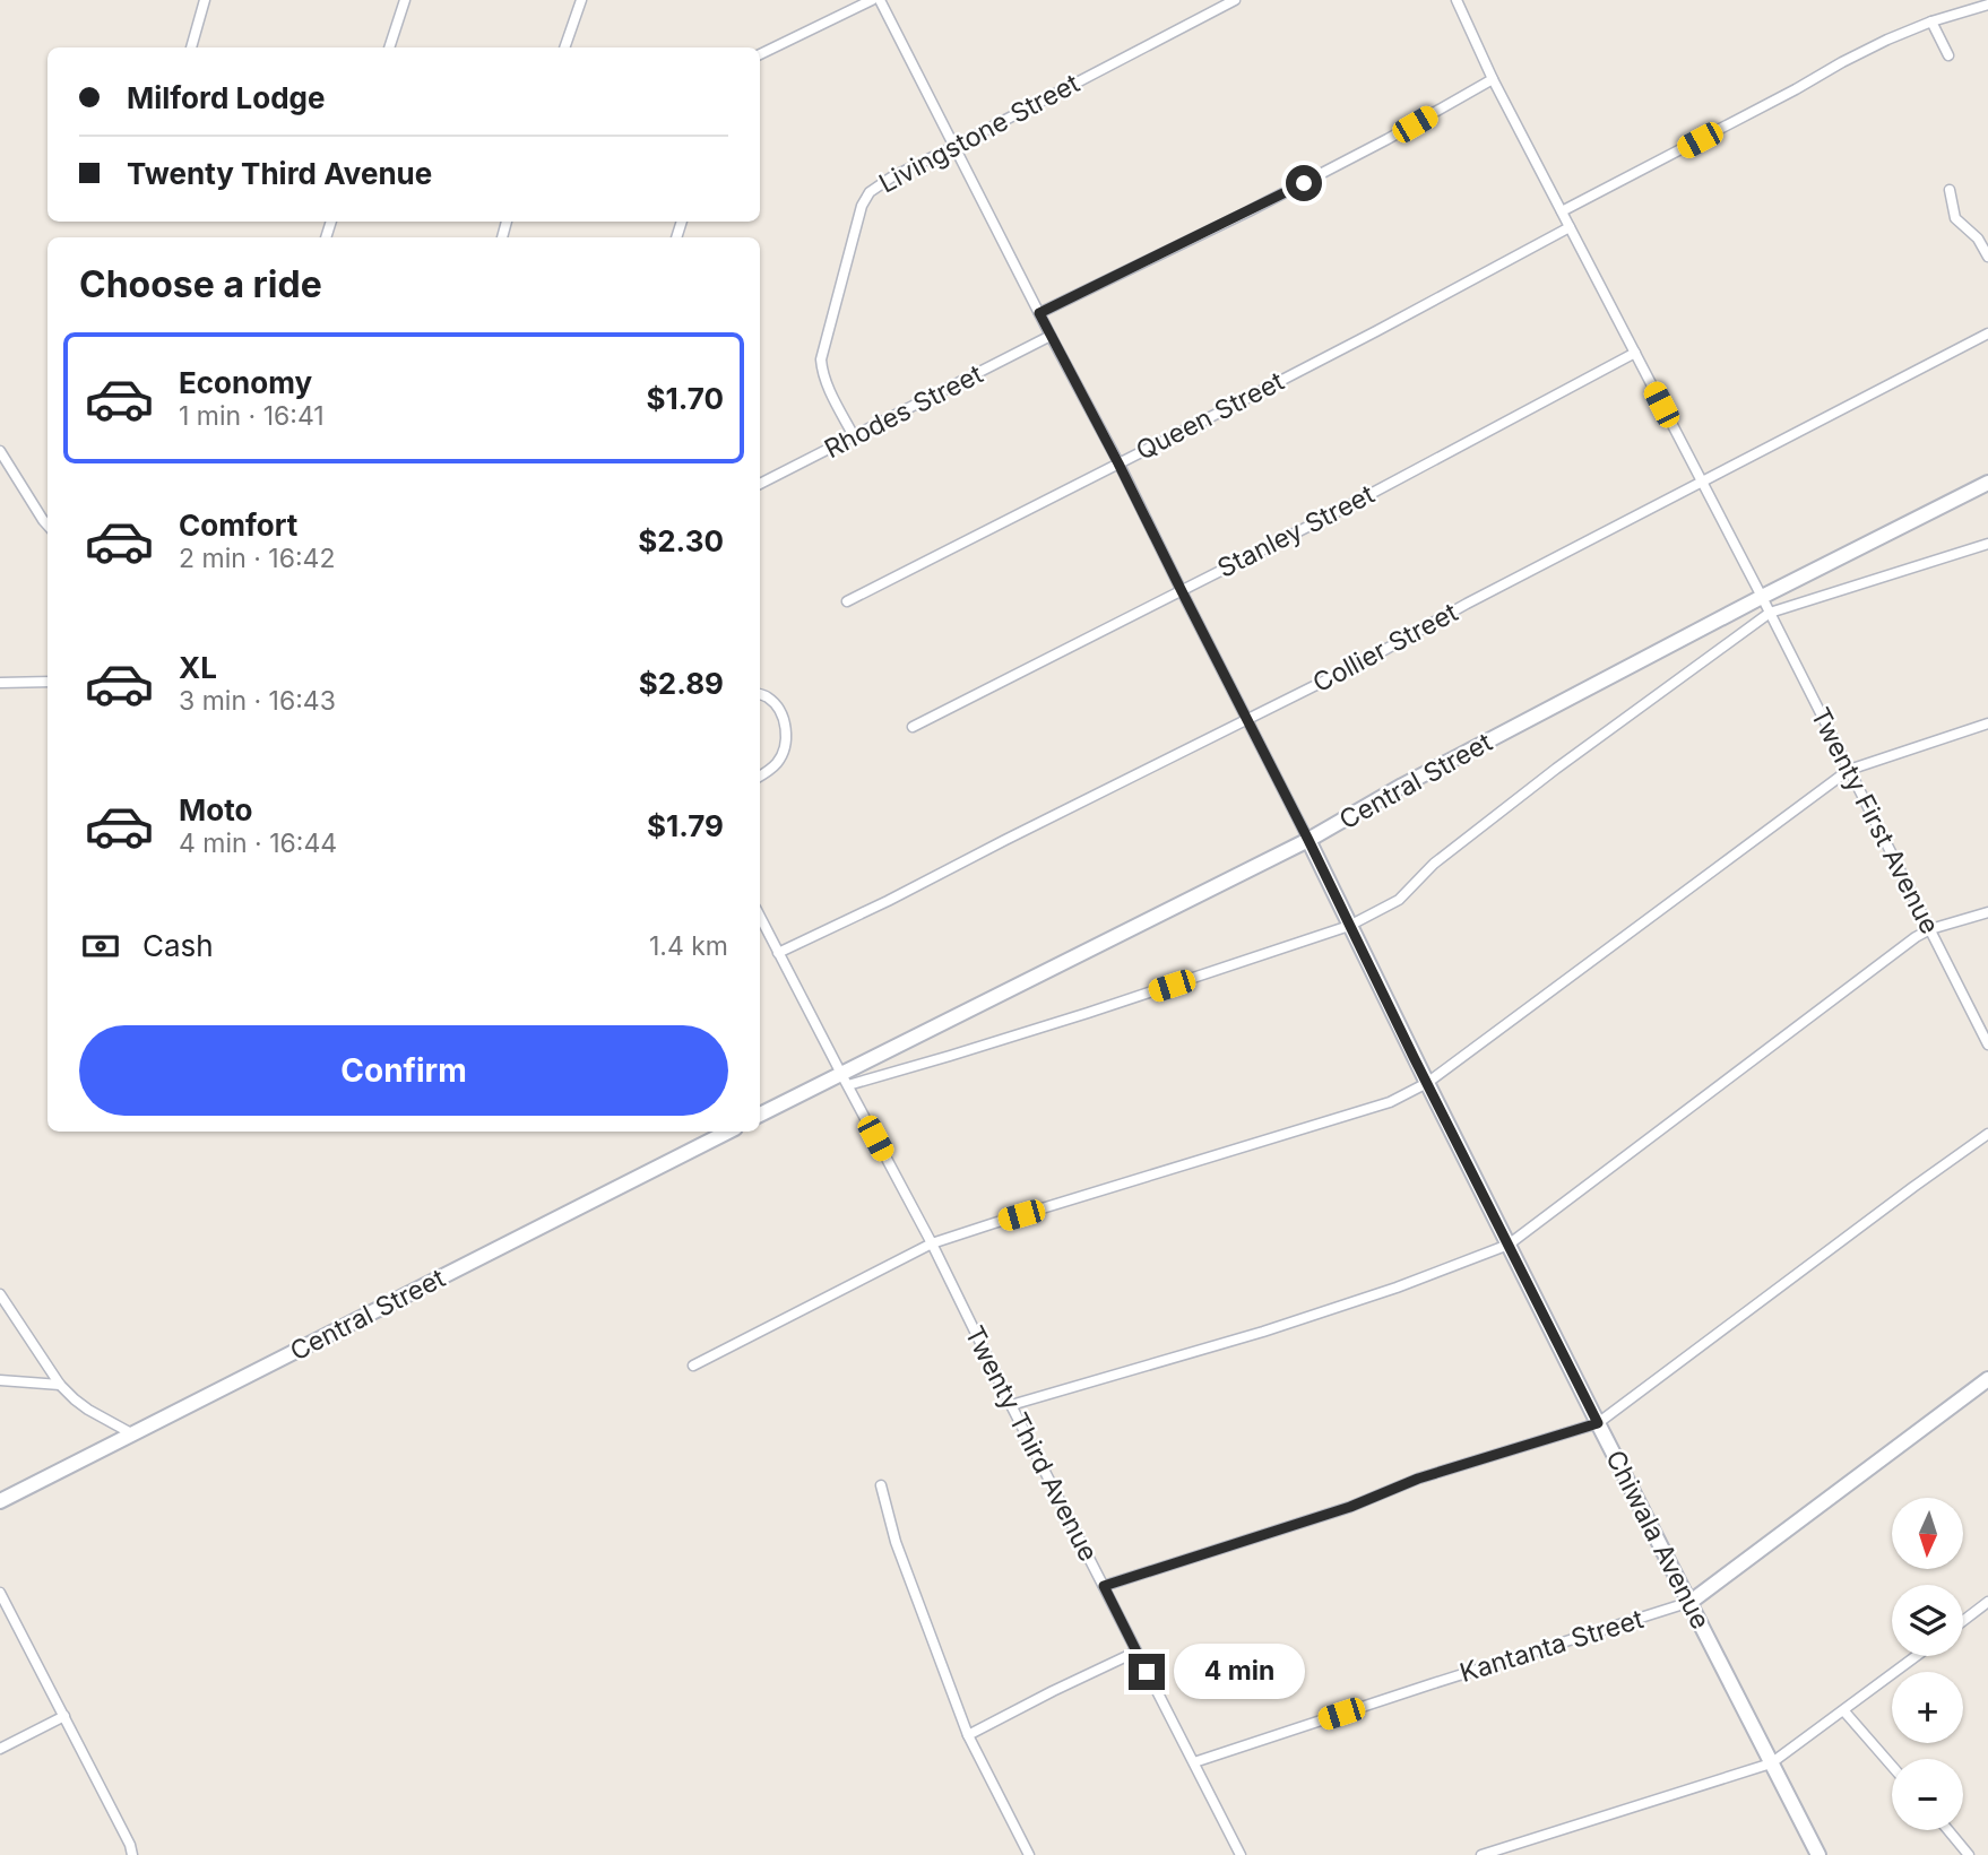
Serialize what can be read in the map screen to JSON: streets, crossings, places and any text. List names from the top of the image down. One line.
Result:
{"streets":{"main road":["Central Street","Chiwala Avenue","Kantanta Street"],"street":["Livingstone Street","Rhodes Street","Queen Street","Stanley Street","Collier Street","Twenty First Avenue","Twenty Third Avenue"]},"crossings":[["Livingstone Street","Rhodes Street"],["Queen Street","Twenty First Avenue"],["Stanley Street","Twenty First Avenue"],["Collier Street","Twenty First Avenue"],["Collier Street","Twenty Third Avenue"],["Central Street","Twenty First Avenue"],["Central Street","Twenty Third Avenue"],["Central Street","Chiwala Avenue"],["Twenty Third Avenue","Kantanta Street"],["Chiwala Avenue","Kantanta Street"]],"north":"bottom","page":{"banner":["Milford Lodge","Twenty Third Avenue"],"heading":"Choose a ride","list":[{"name":"Economy","note":"1 min · 16:41","value":"$1.70"},{"name":"Comfort","note":"2 min · 16:42","value":"$2.30"},{"name":"XL","note":"3 min · 16:43","value":"$2.89"},{"name":"Moto","note":"4 min · 16:44","value":"$1.79"}],"pay":["Cash","1.4 km"],"buttons":"Confirm","map_buttons":["+","−"],"bubble":"4 min"}}
